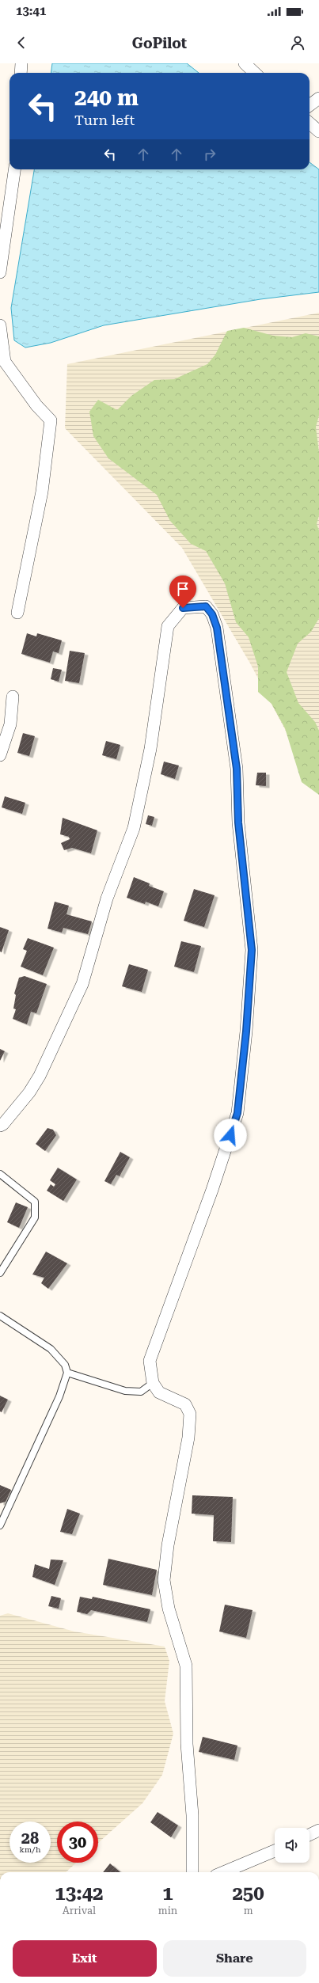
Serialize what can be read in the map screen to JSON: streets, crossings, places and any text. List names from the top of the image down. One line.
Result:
{"page":{"status":"13:41","header":"GoPilot","turn":["240 m","Turn left"],"speed":"28 km/h","limit":"30","eta":["13:42","Arrival","1","min","250","m"],"buttons":["Exit","Share"]}}
